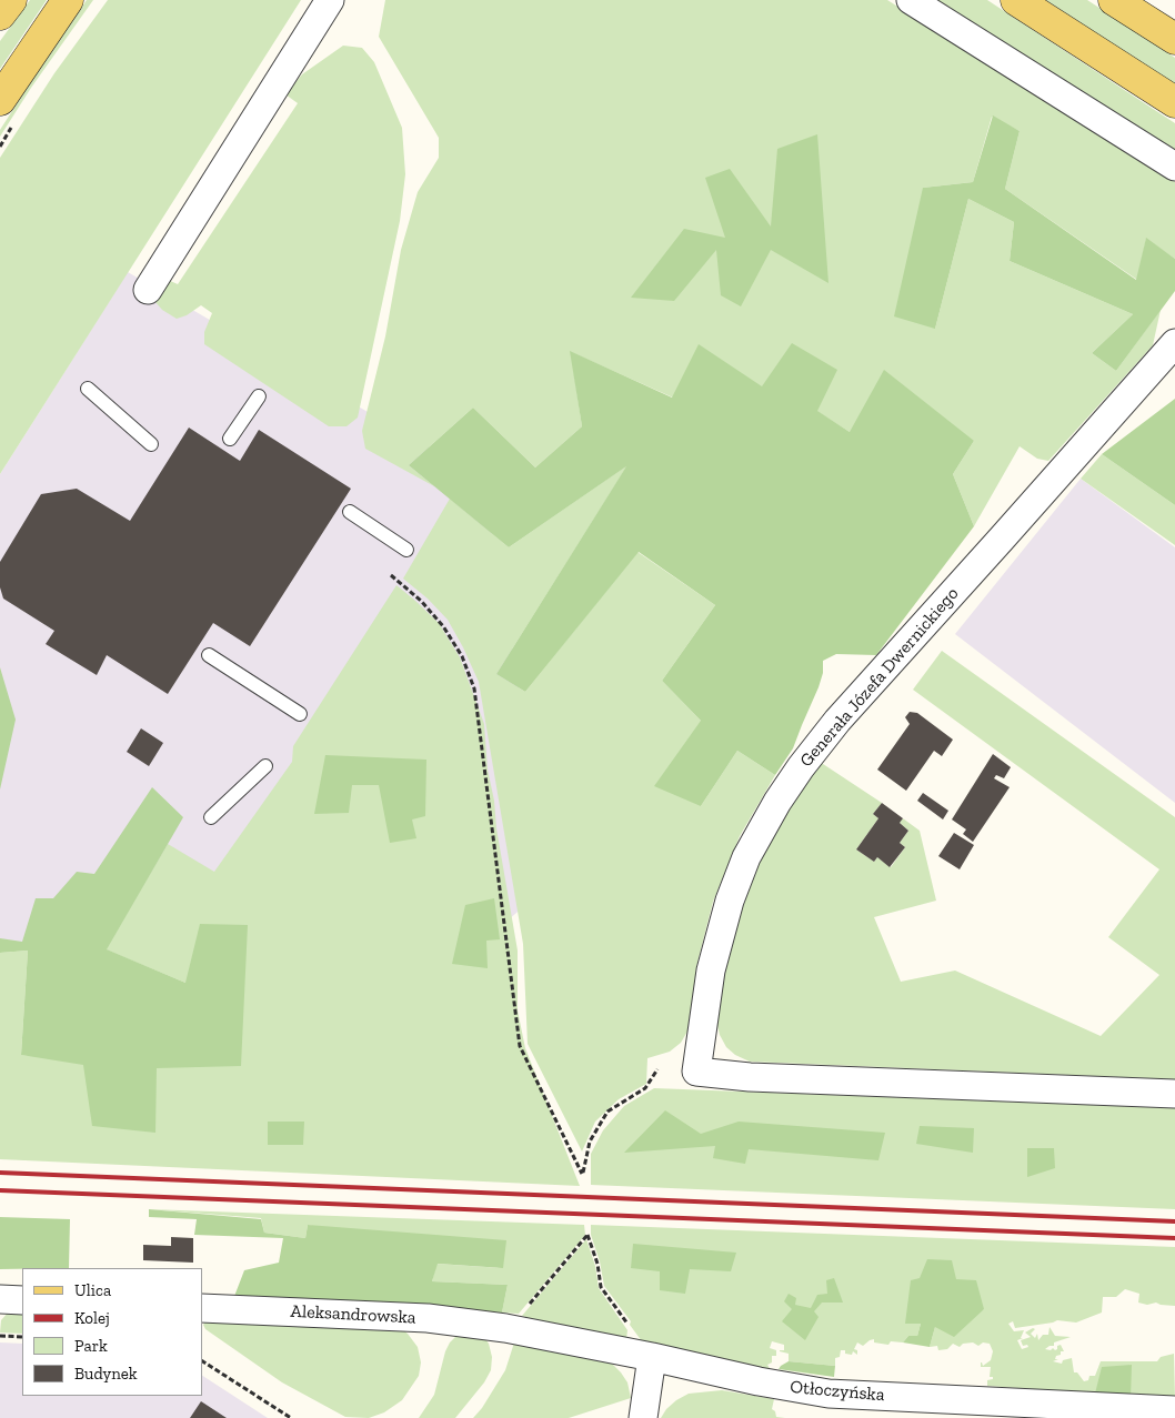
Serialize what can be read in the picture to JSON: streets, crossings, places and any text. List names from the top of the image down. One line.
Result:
{"streets":{"street":["Generała Józefa Dwernickiego","Aleksandrowska","Otłoczyńska"]},"crossings":[["Aleksandrowska","Otłoczyńska"]],"legend":["Ulica","Kolej","Park","Budynek"]}
